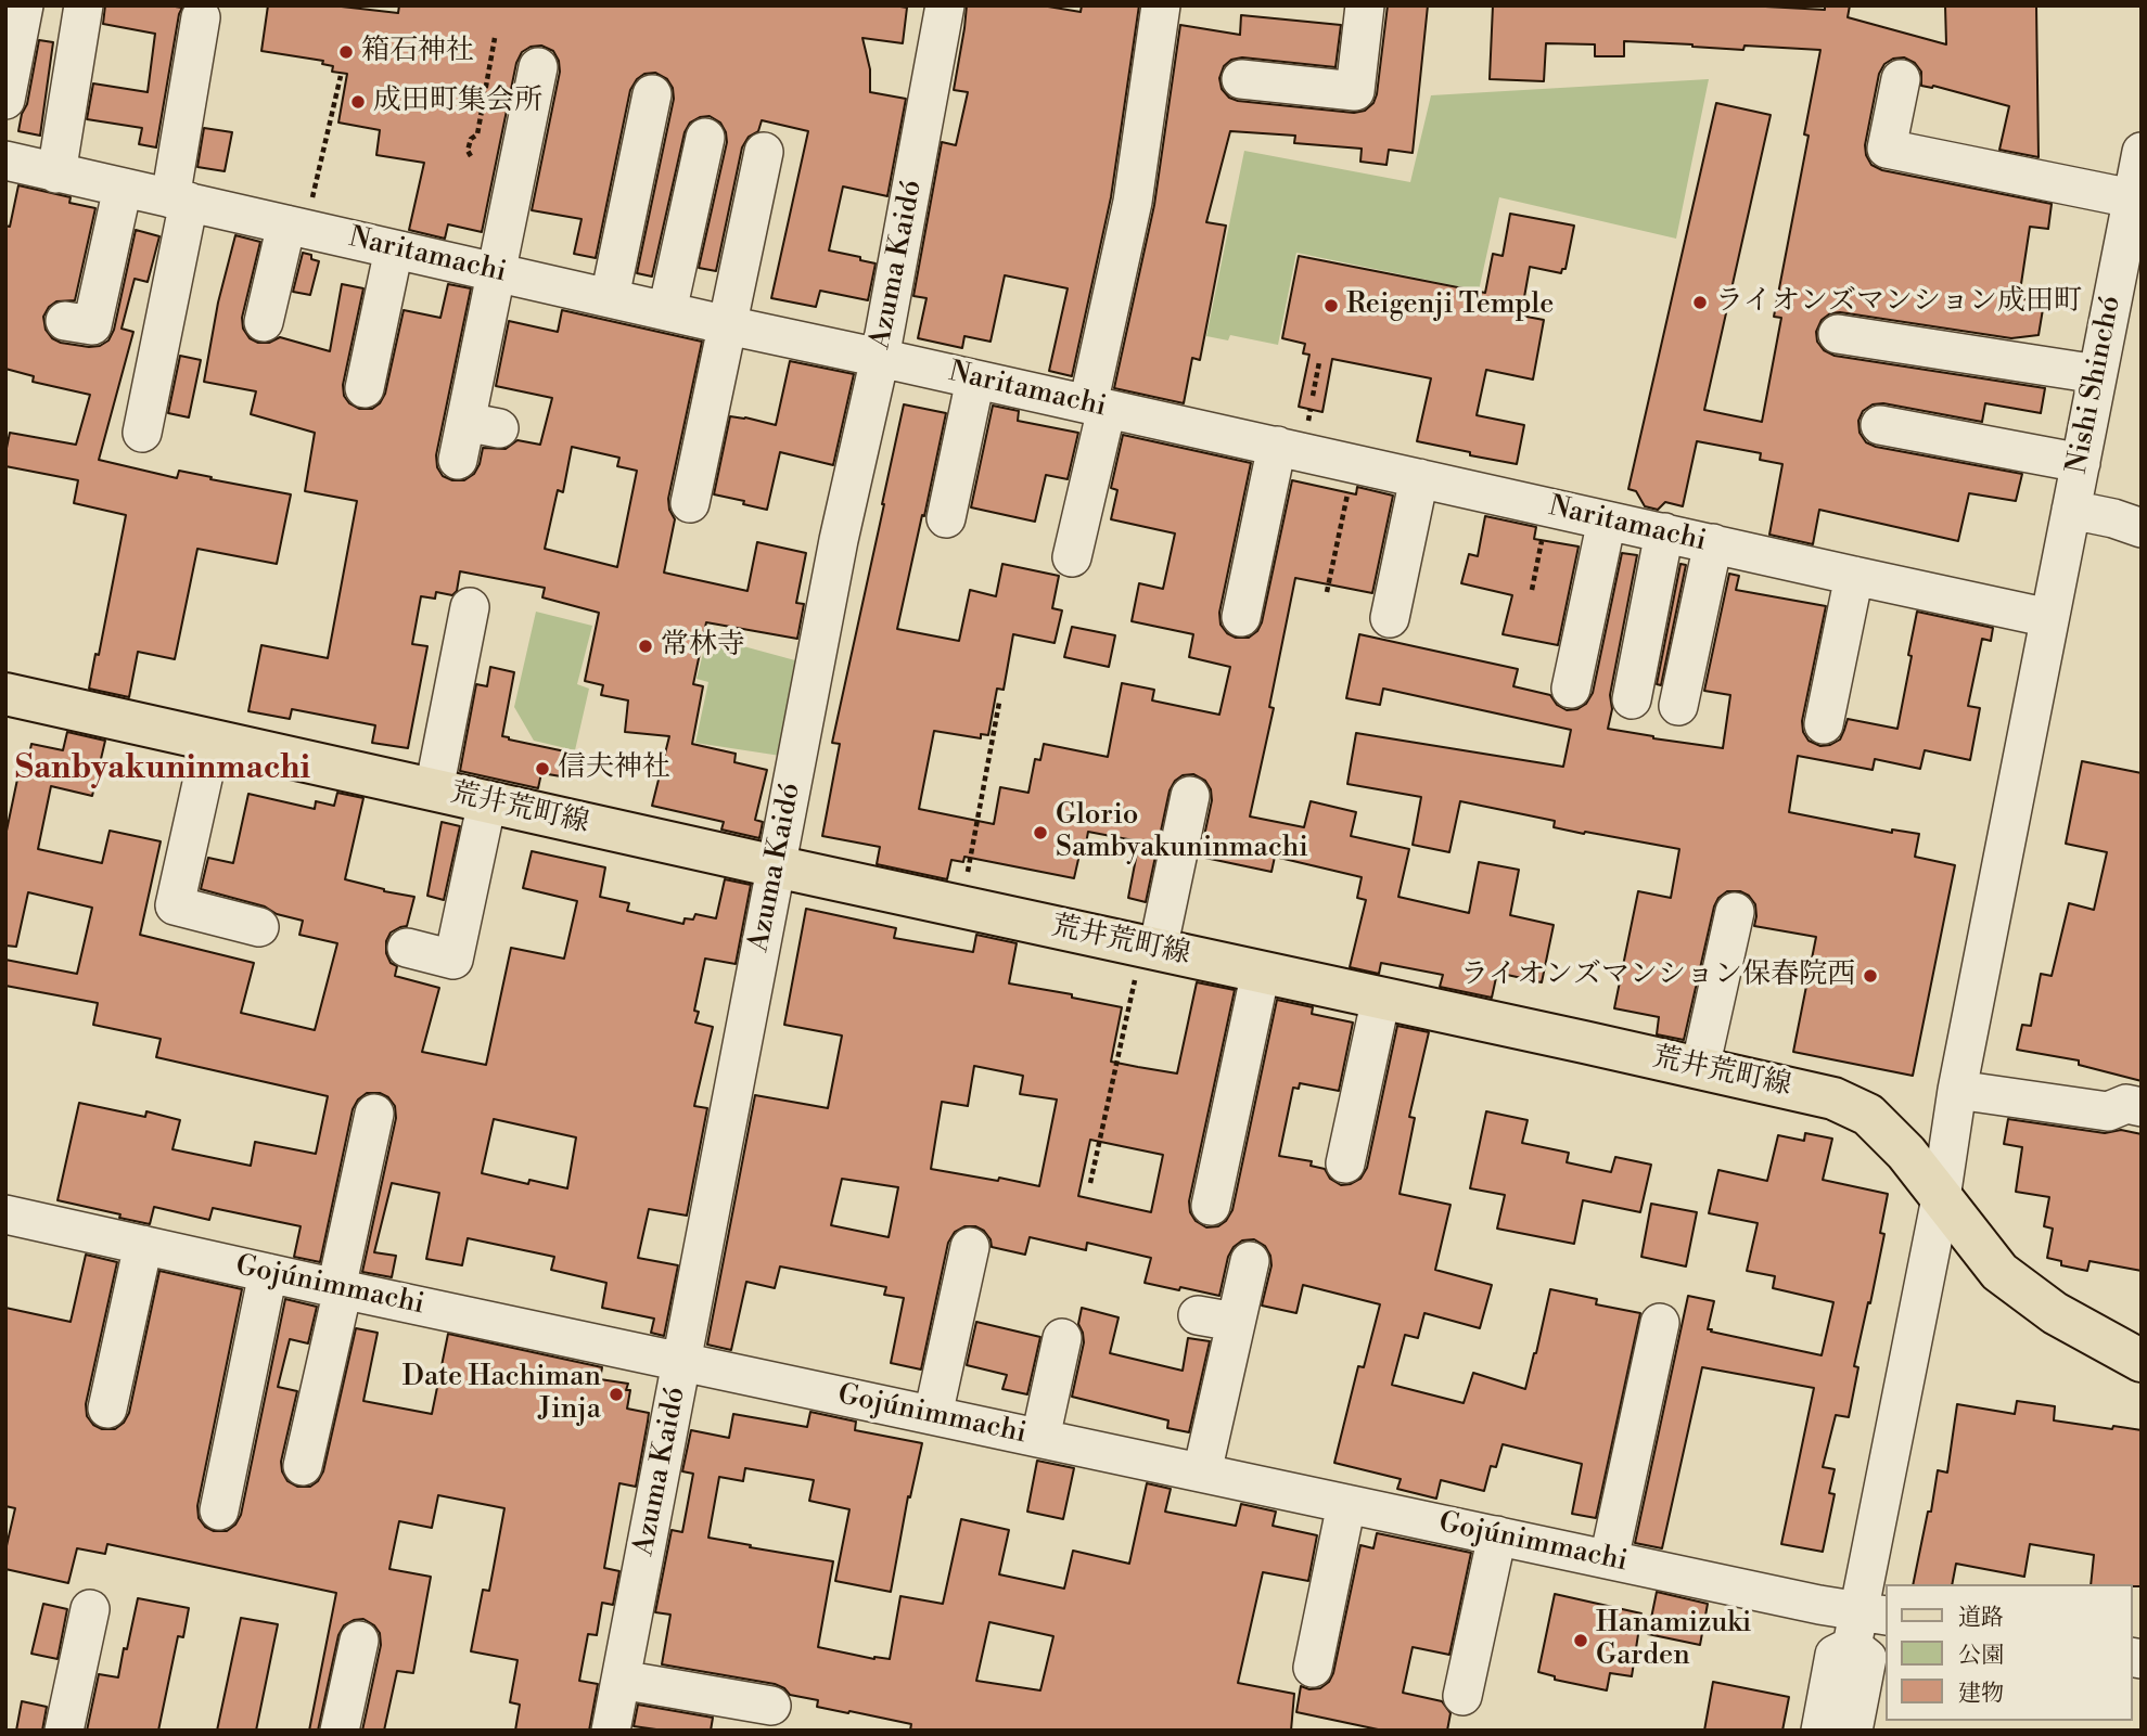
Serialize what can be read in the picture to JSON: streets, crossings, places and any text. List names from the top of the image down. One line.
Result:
{"streets":{"main road":["荒井荒町線"],"street":["Naritamachi","Azuma Kaidó","Nishi Shinchó","Gojúnimmachi"]},"crossings":[["Naritamachi","Azuma Kaidó"],["Naritamachi","Nishi Shinchó"],["Azuma Kaidó","荒井荒町線"],["Azuma Kaidó","Gojúnimmachi"],["Nishi Shinchó","荒井荒町線"],["Nishi Shinchó","Gojúnimmachi"]],"districts":["Sanbyakuninmachi"],"places":["箱石神社","成田町集会所","ライオンズマンション成田町","Reigenji Temple","常林寺","信夫神社","Glorio Sambyakuninmachi","ライオンズマンション保春院西","Date Hachiman Jinja","Hanamizuki Garden"],"legend":["道路","公園","建物"]}
